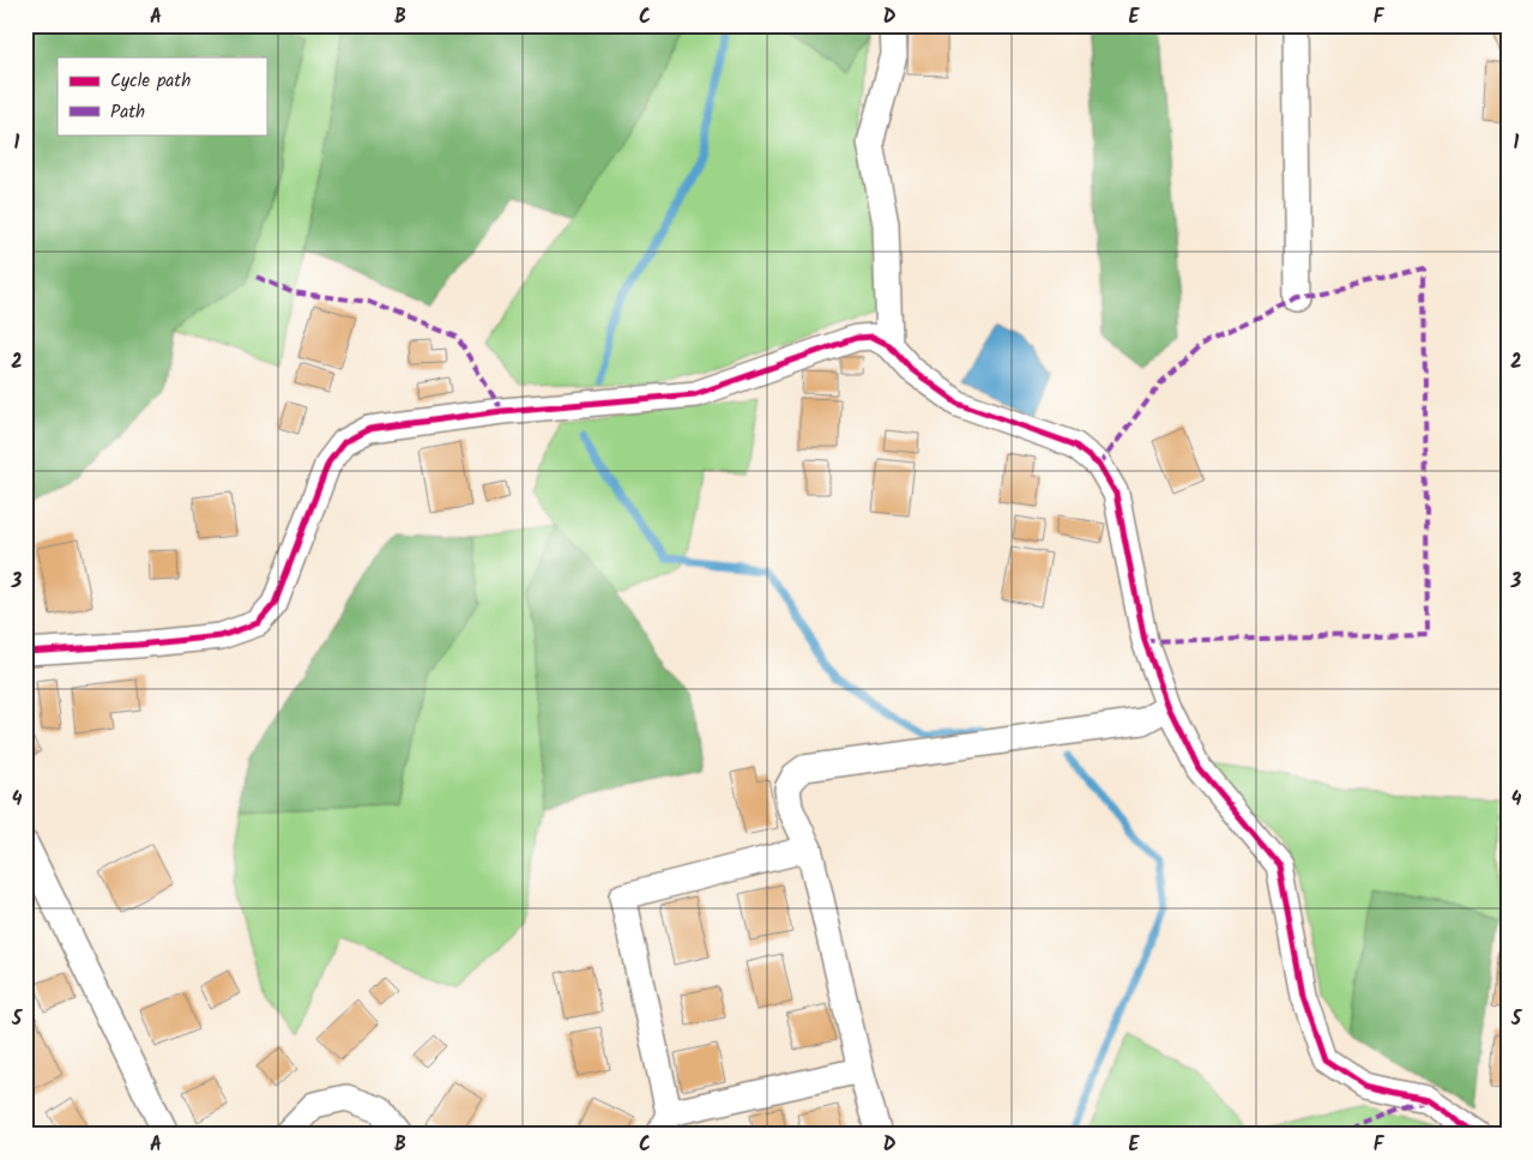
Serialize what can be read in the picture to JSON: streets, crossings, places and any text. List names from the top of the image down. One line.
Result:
{"legend":["Cycle path","Path"],"grid":{"columns":["A","B","C","D","E","F"],"rows":["1","2","3","4","5"]}}
